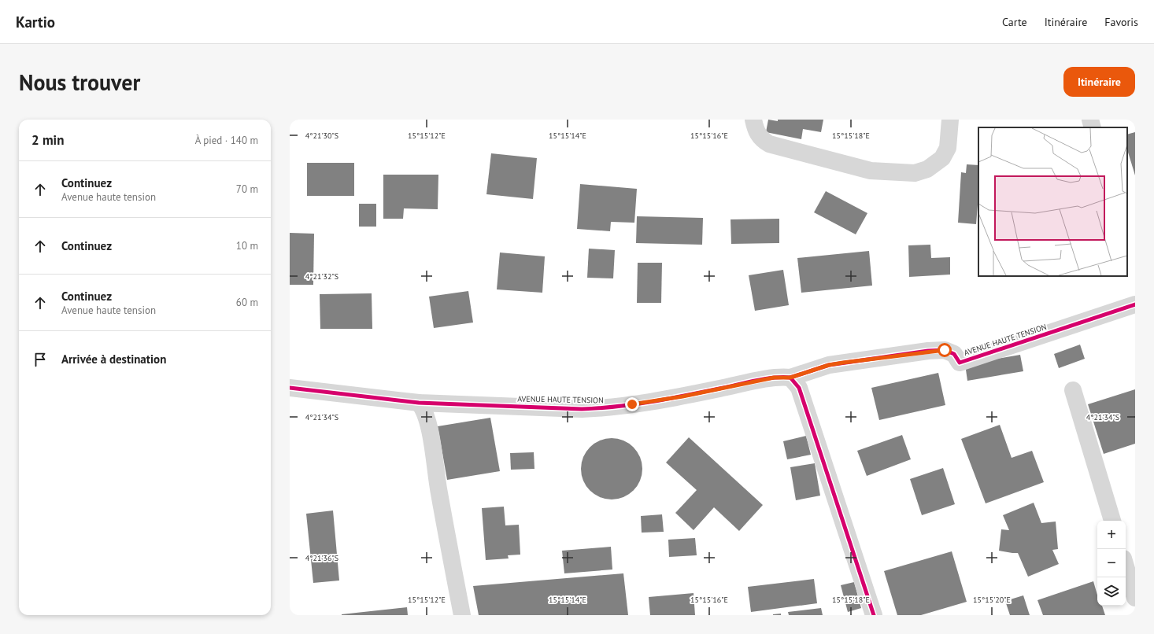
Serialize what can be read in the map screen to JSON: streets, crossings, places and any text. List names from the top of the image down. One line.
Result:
{"streets":{"street":["AVENUE HAUTE TENSION"]},"page":{"header":"Kartio","nav":["Carte","Itinéraire","Favoris"],"buttons":"Itinéraire","title":"Nous trouver","heading":["2 min","À pied · 140 m"],"list":[["Continuez","Avenue haute tension","70 m"],["Continuez","10 m"],["Continuez","Avenue haute tension","60 m"],"Arrivée à destination"],"map_buttons":["+","−"]},"coordinates":["15°15'12\"E","15°15'14\"E","15°15'16\"E","15°15'18\"E","4°21'30\"S","4°21'32\"S","4°21'34\"S","4°21'36\"S","15°15'20\"E"]}
